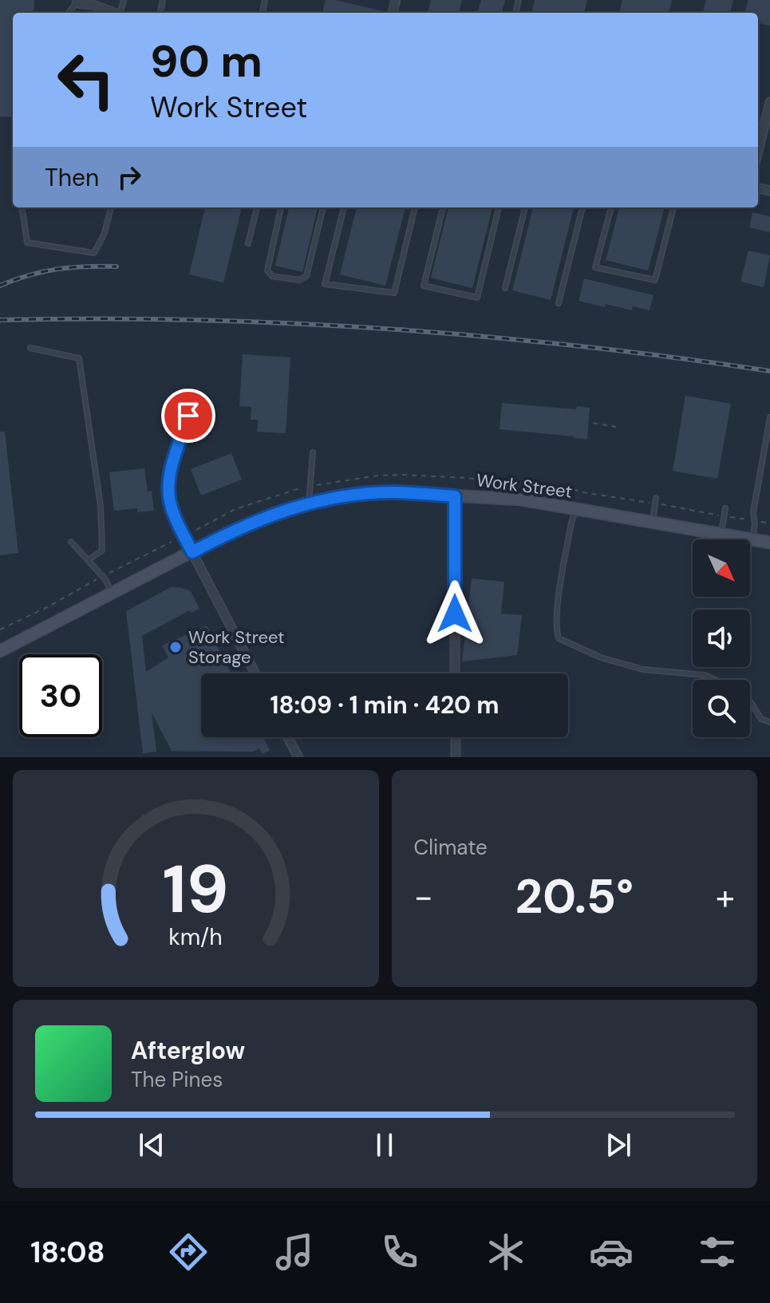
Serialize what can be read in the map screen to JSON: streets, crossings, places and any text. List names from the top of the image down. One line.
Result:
{"streets":{"street":["Work Street"]},"places":["Work Street Storage"],"north":"bottom right","page":{"turn":["90 m","Work Street"],"then":"Then","limit":"30","trip":"18:09 · 1 min · 420 m","tile":"Climate","heat":["−","20.5°","+"],"song":["Afterglow","The Pines"],"tabs":"18:08","gauge":["19","km/h"]}}
